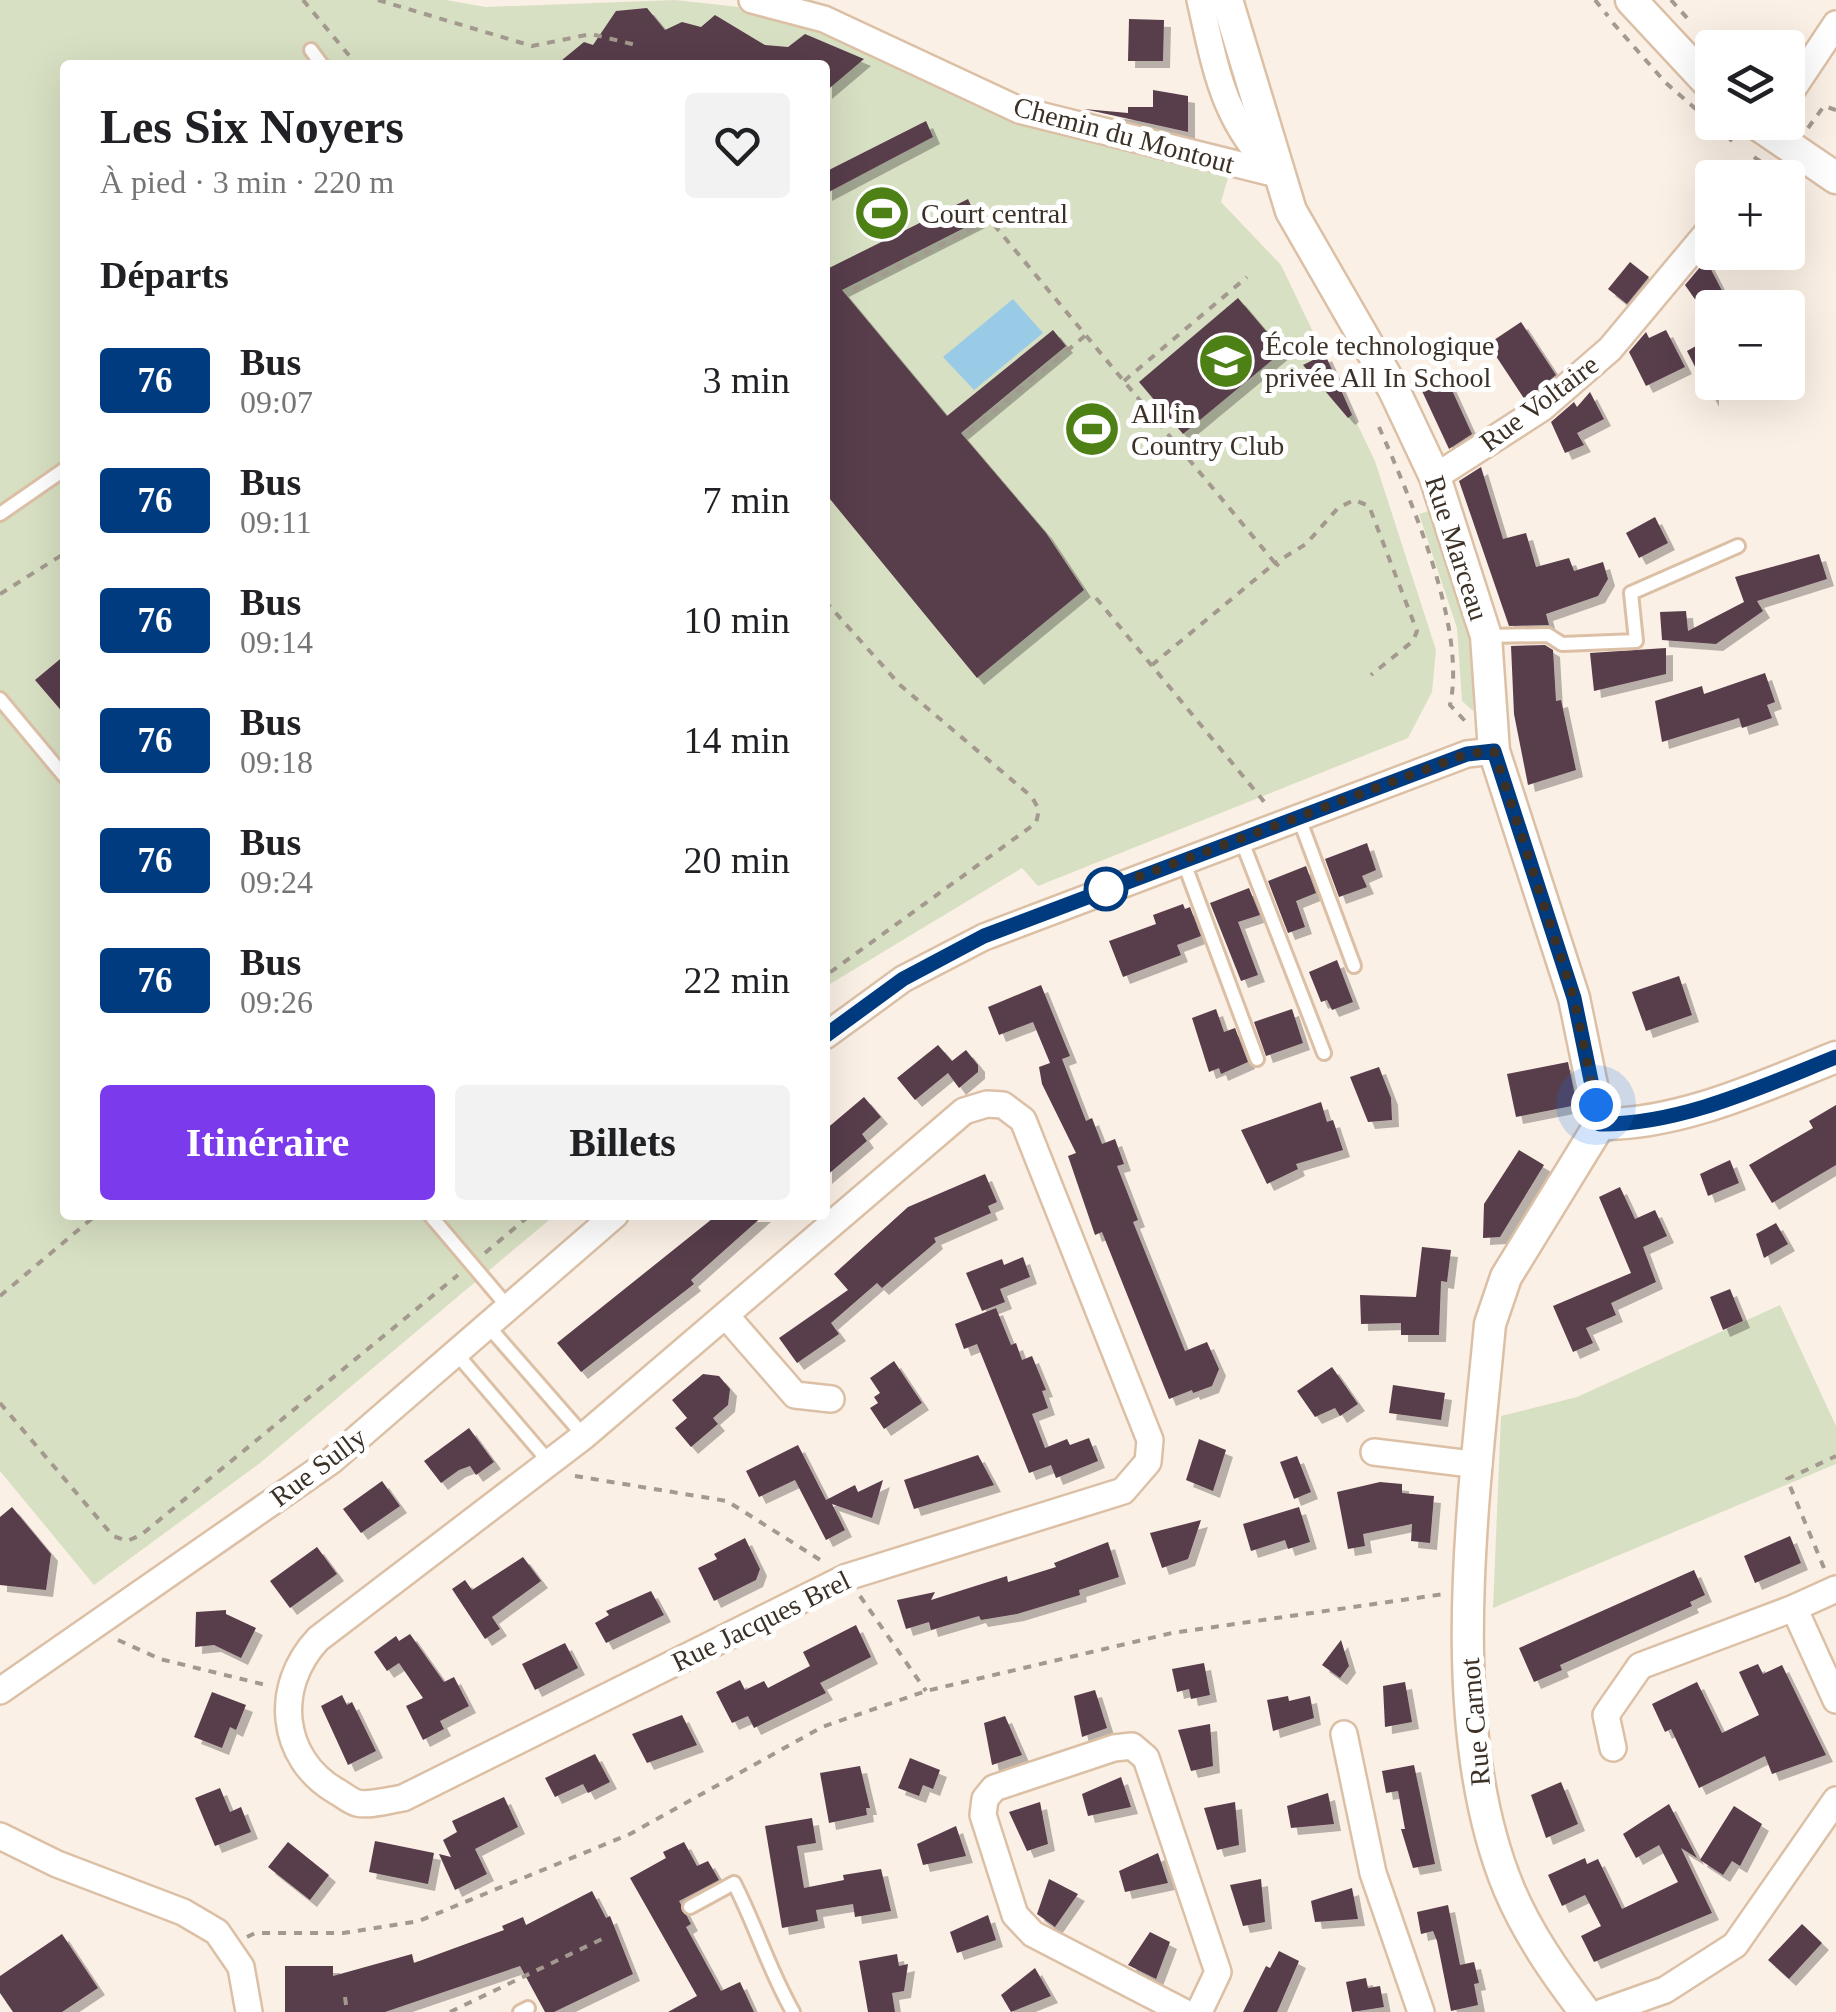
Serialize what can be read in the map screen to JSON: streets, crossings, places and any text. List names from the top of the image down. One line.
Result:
{"streets":{"street":["Chemin du Montout","Rue Voltaire","Rue Marceau","Rue Sully","Rue Jacques Brel","Rue Carnot"]},"crossings":[["Chemin du Montout","Rue Marceau"],["Rue Voltaire","Rue Marceau"],["Rue Marceau","Rue Carnot"]],"places":{"sports":["Court central","All in Country Club"],"school or university":["École technologique privée All In School"]},"lines":["bus line 76"],"page":{"map_buttons":["+","−"],"heading":[["Les Six Noyers","À pied · 3 min · 220 m"],"Départs"],"list":[{"mark":"76","name":"Bus","note":"09:07","value":"3 min"},{"mark":"76","name":"Bus","note":"09:11","value":"7 min"},{"mark":"76","name":"Bus","note":"09:14","value":"10 min"},{"mark":"76","name":"Bus","note":"09:18","value":"14 min"},{"mark":"76","name":"Bus","note":"09:24","value":"20 min"},{"mark":"76","name":"Bus","note":"09:26","value":"22 min"}],"buttons":["Itinéraire","Billets"]}}
